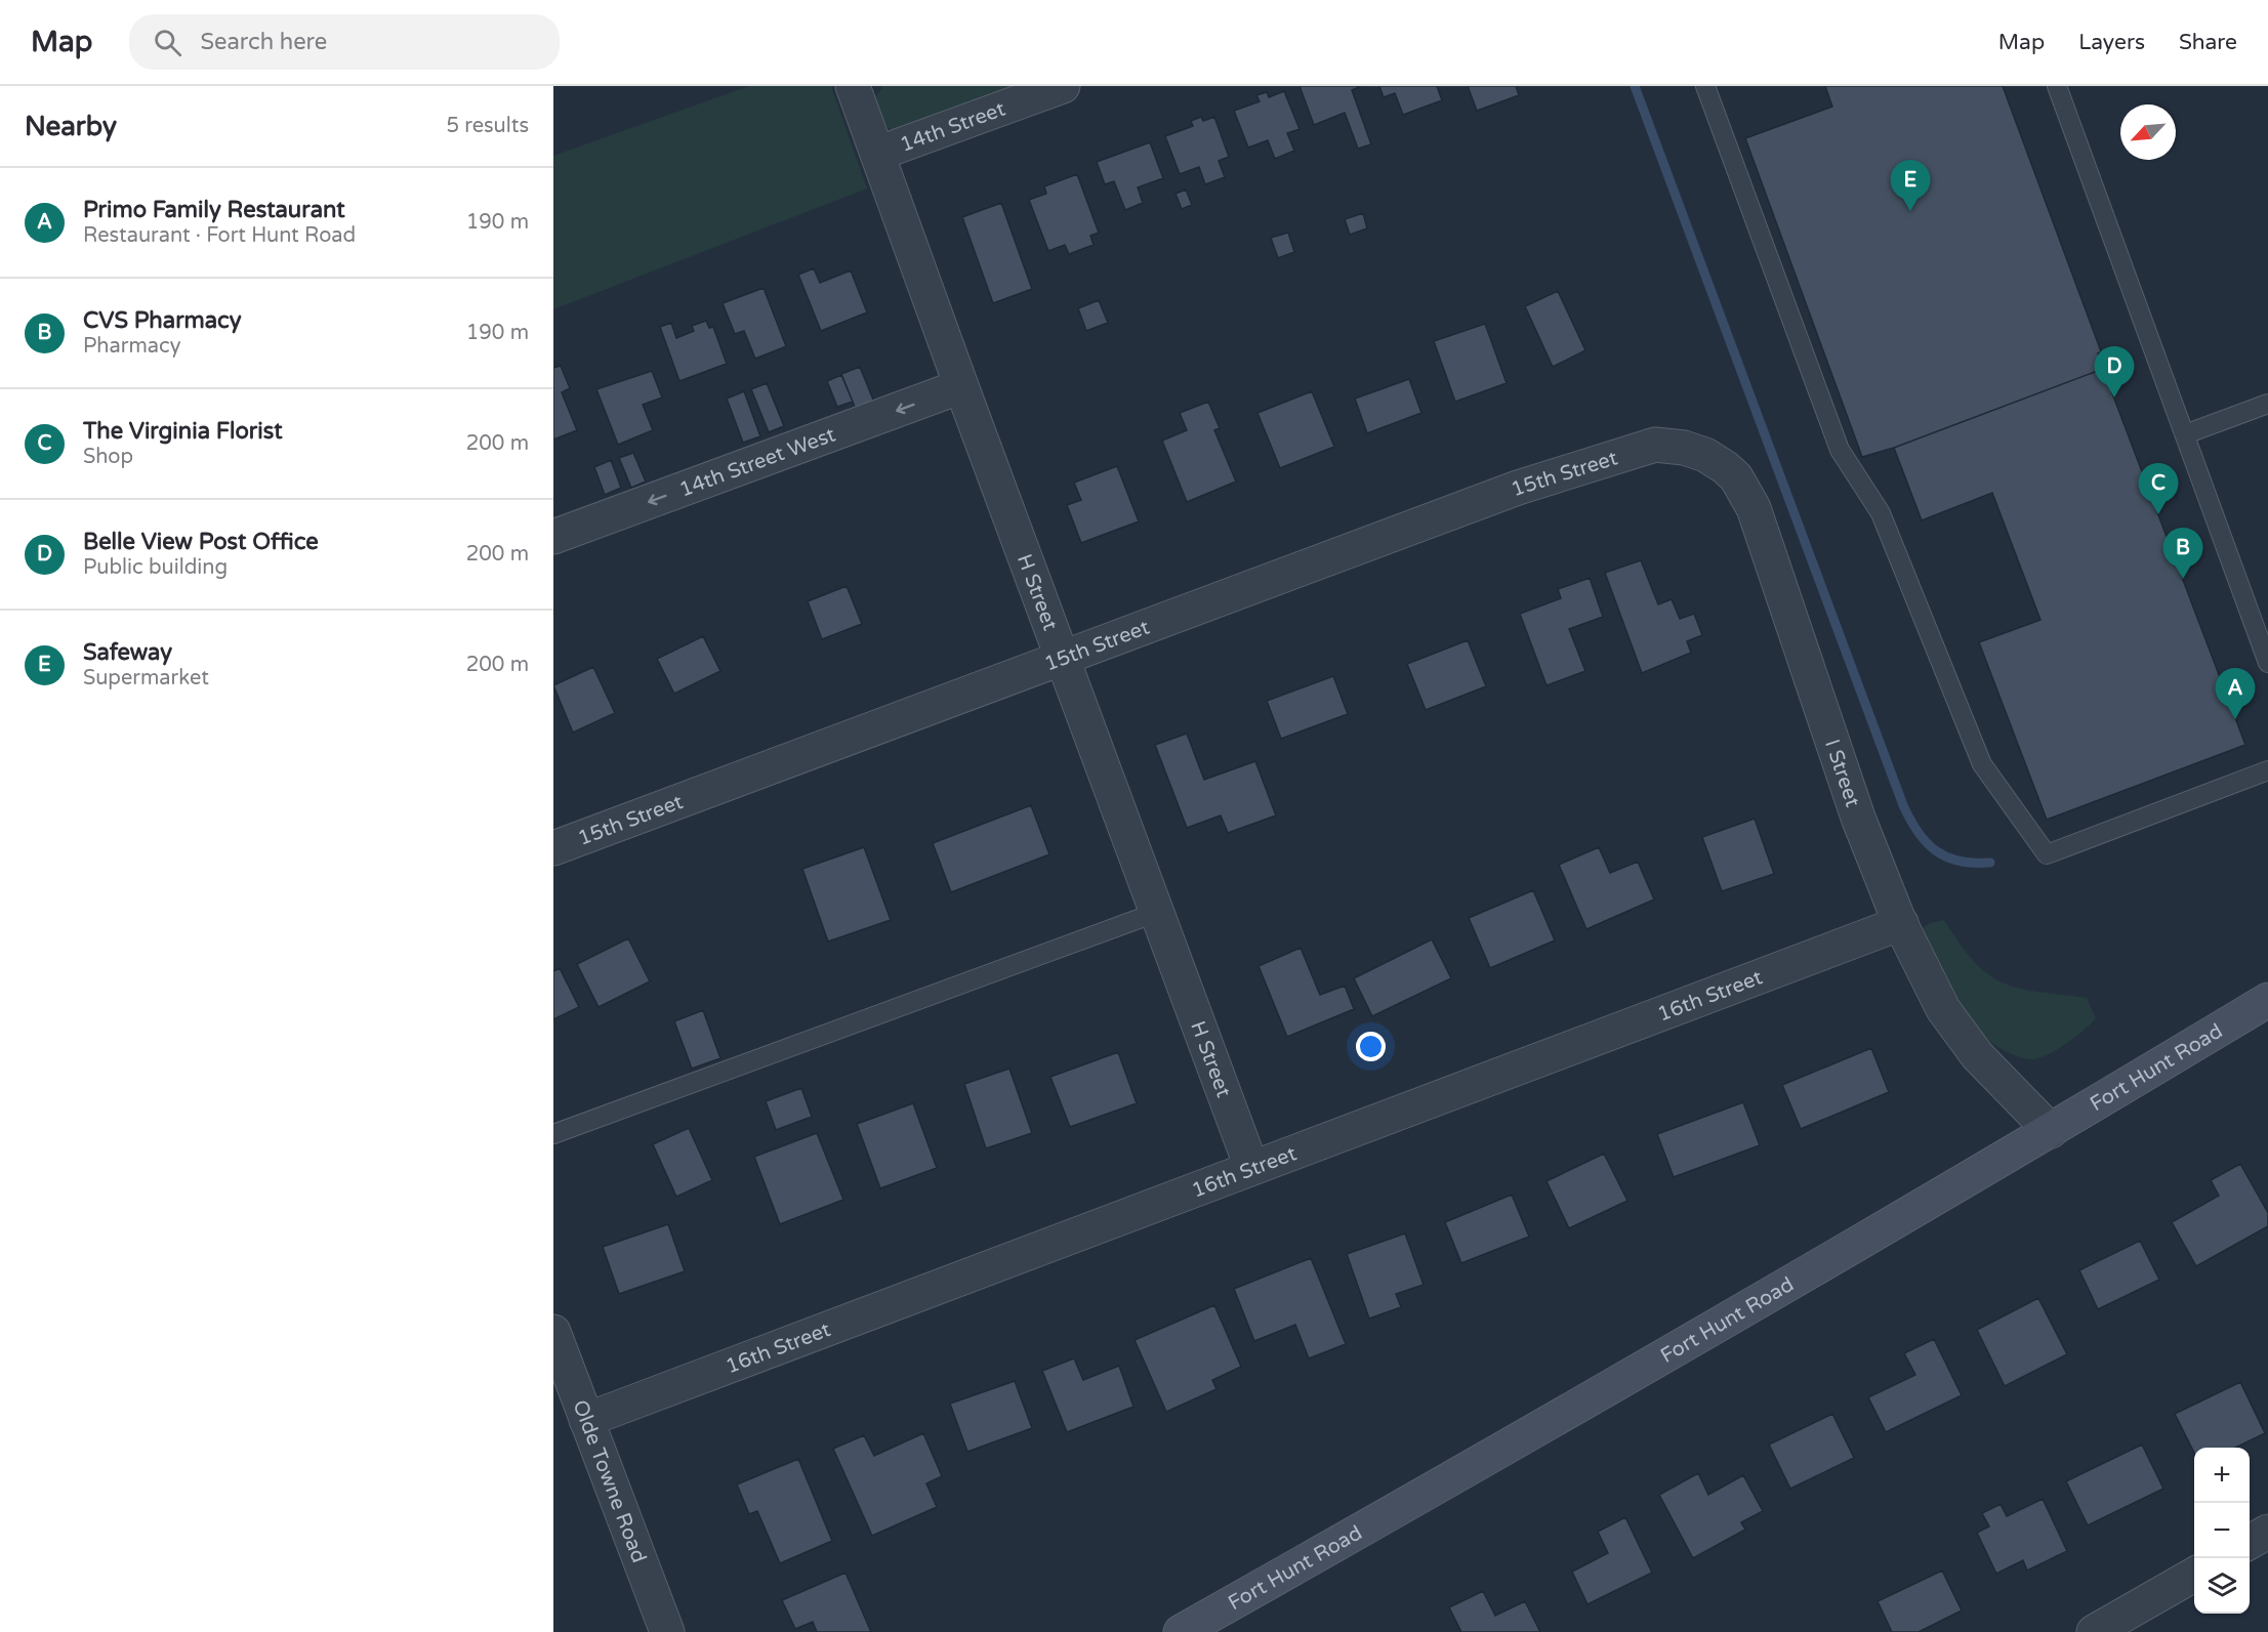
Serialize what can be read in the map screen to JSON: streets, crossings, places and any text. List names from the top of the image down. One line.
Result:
{"streets":{"main road":["Fort Hunt Road"],"street":["14th Street","14th Street West","15th Street","H Street","I Street","16th Street","Olde Towne Road"]},"crossings":[["14th Street","H Street"],["14th Street West","H Street"],["15th Street","H Street"],["15th Street","I Street"],["H Street","16th Street"],["I Street","16th Street"],["I Street","Fort Hunt Road"],["16th Street","Olde Towne Road"]],"one_way":["14th Street West"],"north":"bottom left","page":{"header":"Map","search":"Search here","nav":["Map","Layers","Share"],"heading":["Nearby","5 results"],"pins":["E","D","C","B","A"],"list":[{"mark":"A","name":"Primo Family Restaurant","note":"Restaurant · Fort Hunt Road","value":"190 m"},{"mark":"B","name":"CVS Pharmacy","note":"Pharmacy","value":"190 m"},{"mark":"C","name":"The Virginia Florist","note":"Shop","value":"200 m"},{"mark":"D","name":"Belle View Post Office","note":"Public building","value":"200 m"},{"mark":"E","name":"Safeway","note":"Supermarket","value":"200 m"}],"map_buttons":["+","−"]}}
